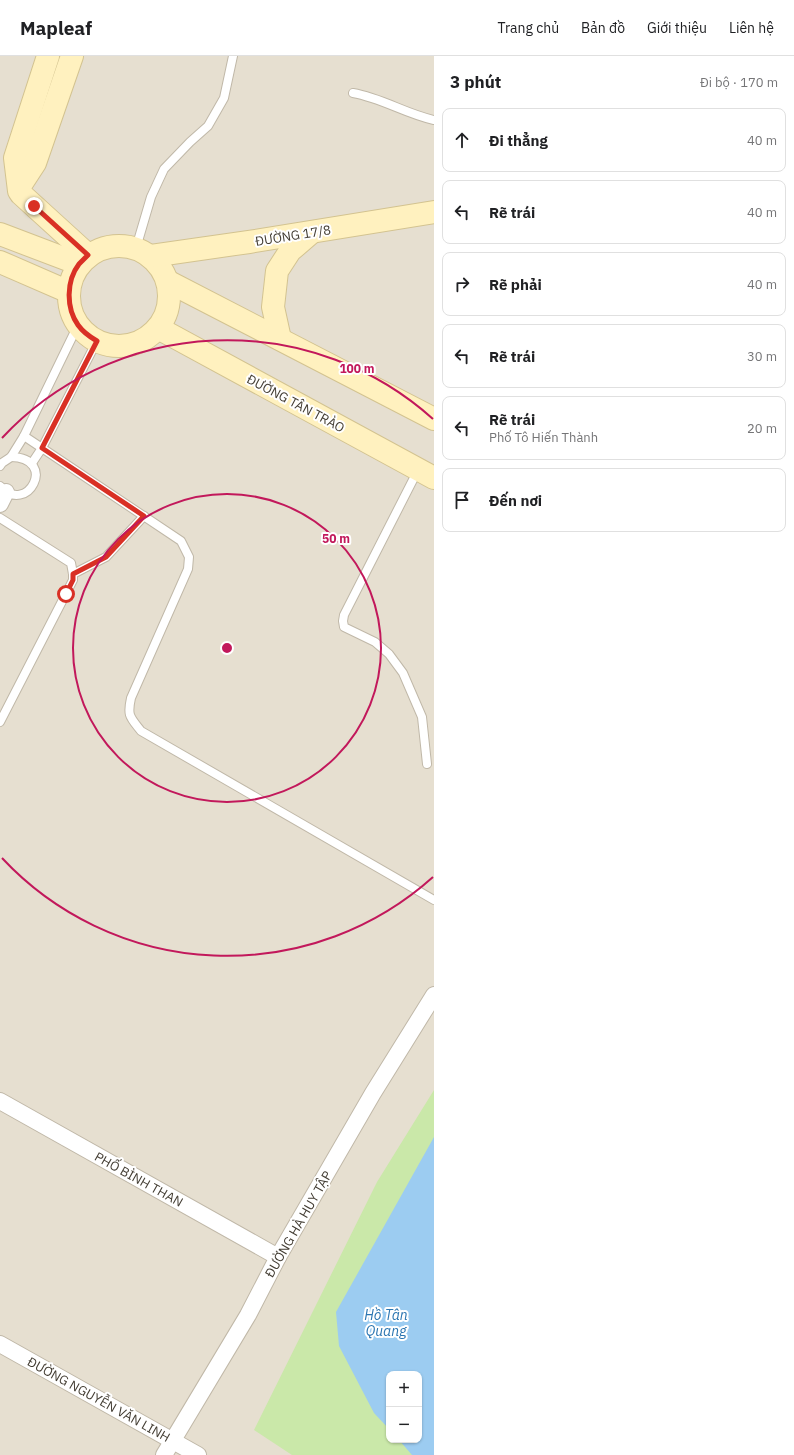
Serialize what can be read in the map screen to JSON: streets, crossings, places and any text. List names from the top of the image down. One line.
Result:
{"streets":{"main road":["ĐƯỜNG 17/8","ĐƯỜNG TÂN TRÀO"],"street":["PHỐ BÌNH THAN","ĐƯỜNG HÀ HUY TẬP","ĐƯỜNG NGUYỄN VĂN LINH"]},"crossings":[["ĐƯỜNG 17/8","ĐƯỜNG TÂN TRÀO"],["PHỐ BÌNH THAN","ĐƯỜNG HÀ HUY TẬP"],["ĐƯỜNG HÀ HUY TẬP","ĐƯỜNG NGUYỄN VĂN LINH"]],"water":["Hồ Tân Quang"],"page":{"header":"Mapleaf","nav":["Trang chủ","Bản đồ","Giới thiệu","Liên hệ"],"heading":["3 phút","Đi bộ · 170 m"],"list":[["Đi thẳng","40 m"],["Rẽ trái","40 m"],["Rẽ phải","40 m"],["Rẽ trái","30 m"],["Rẽ trái","Phố Tô Hiến Thành","20 m"],"Đến nơi"],"map_buttons":["+","−"]},"rings":["100 m","50 m"]}
